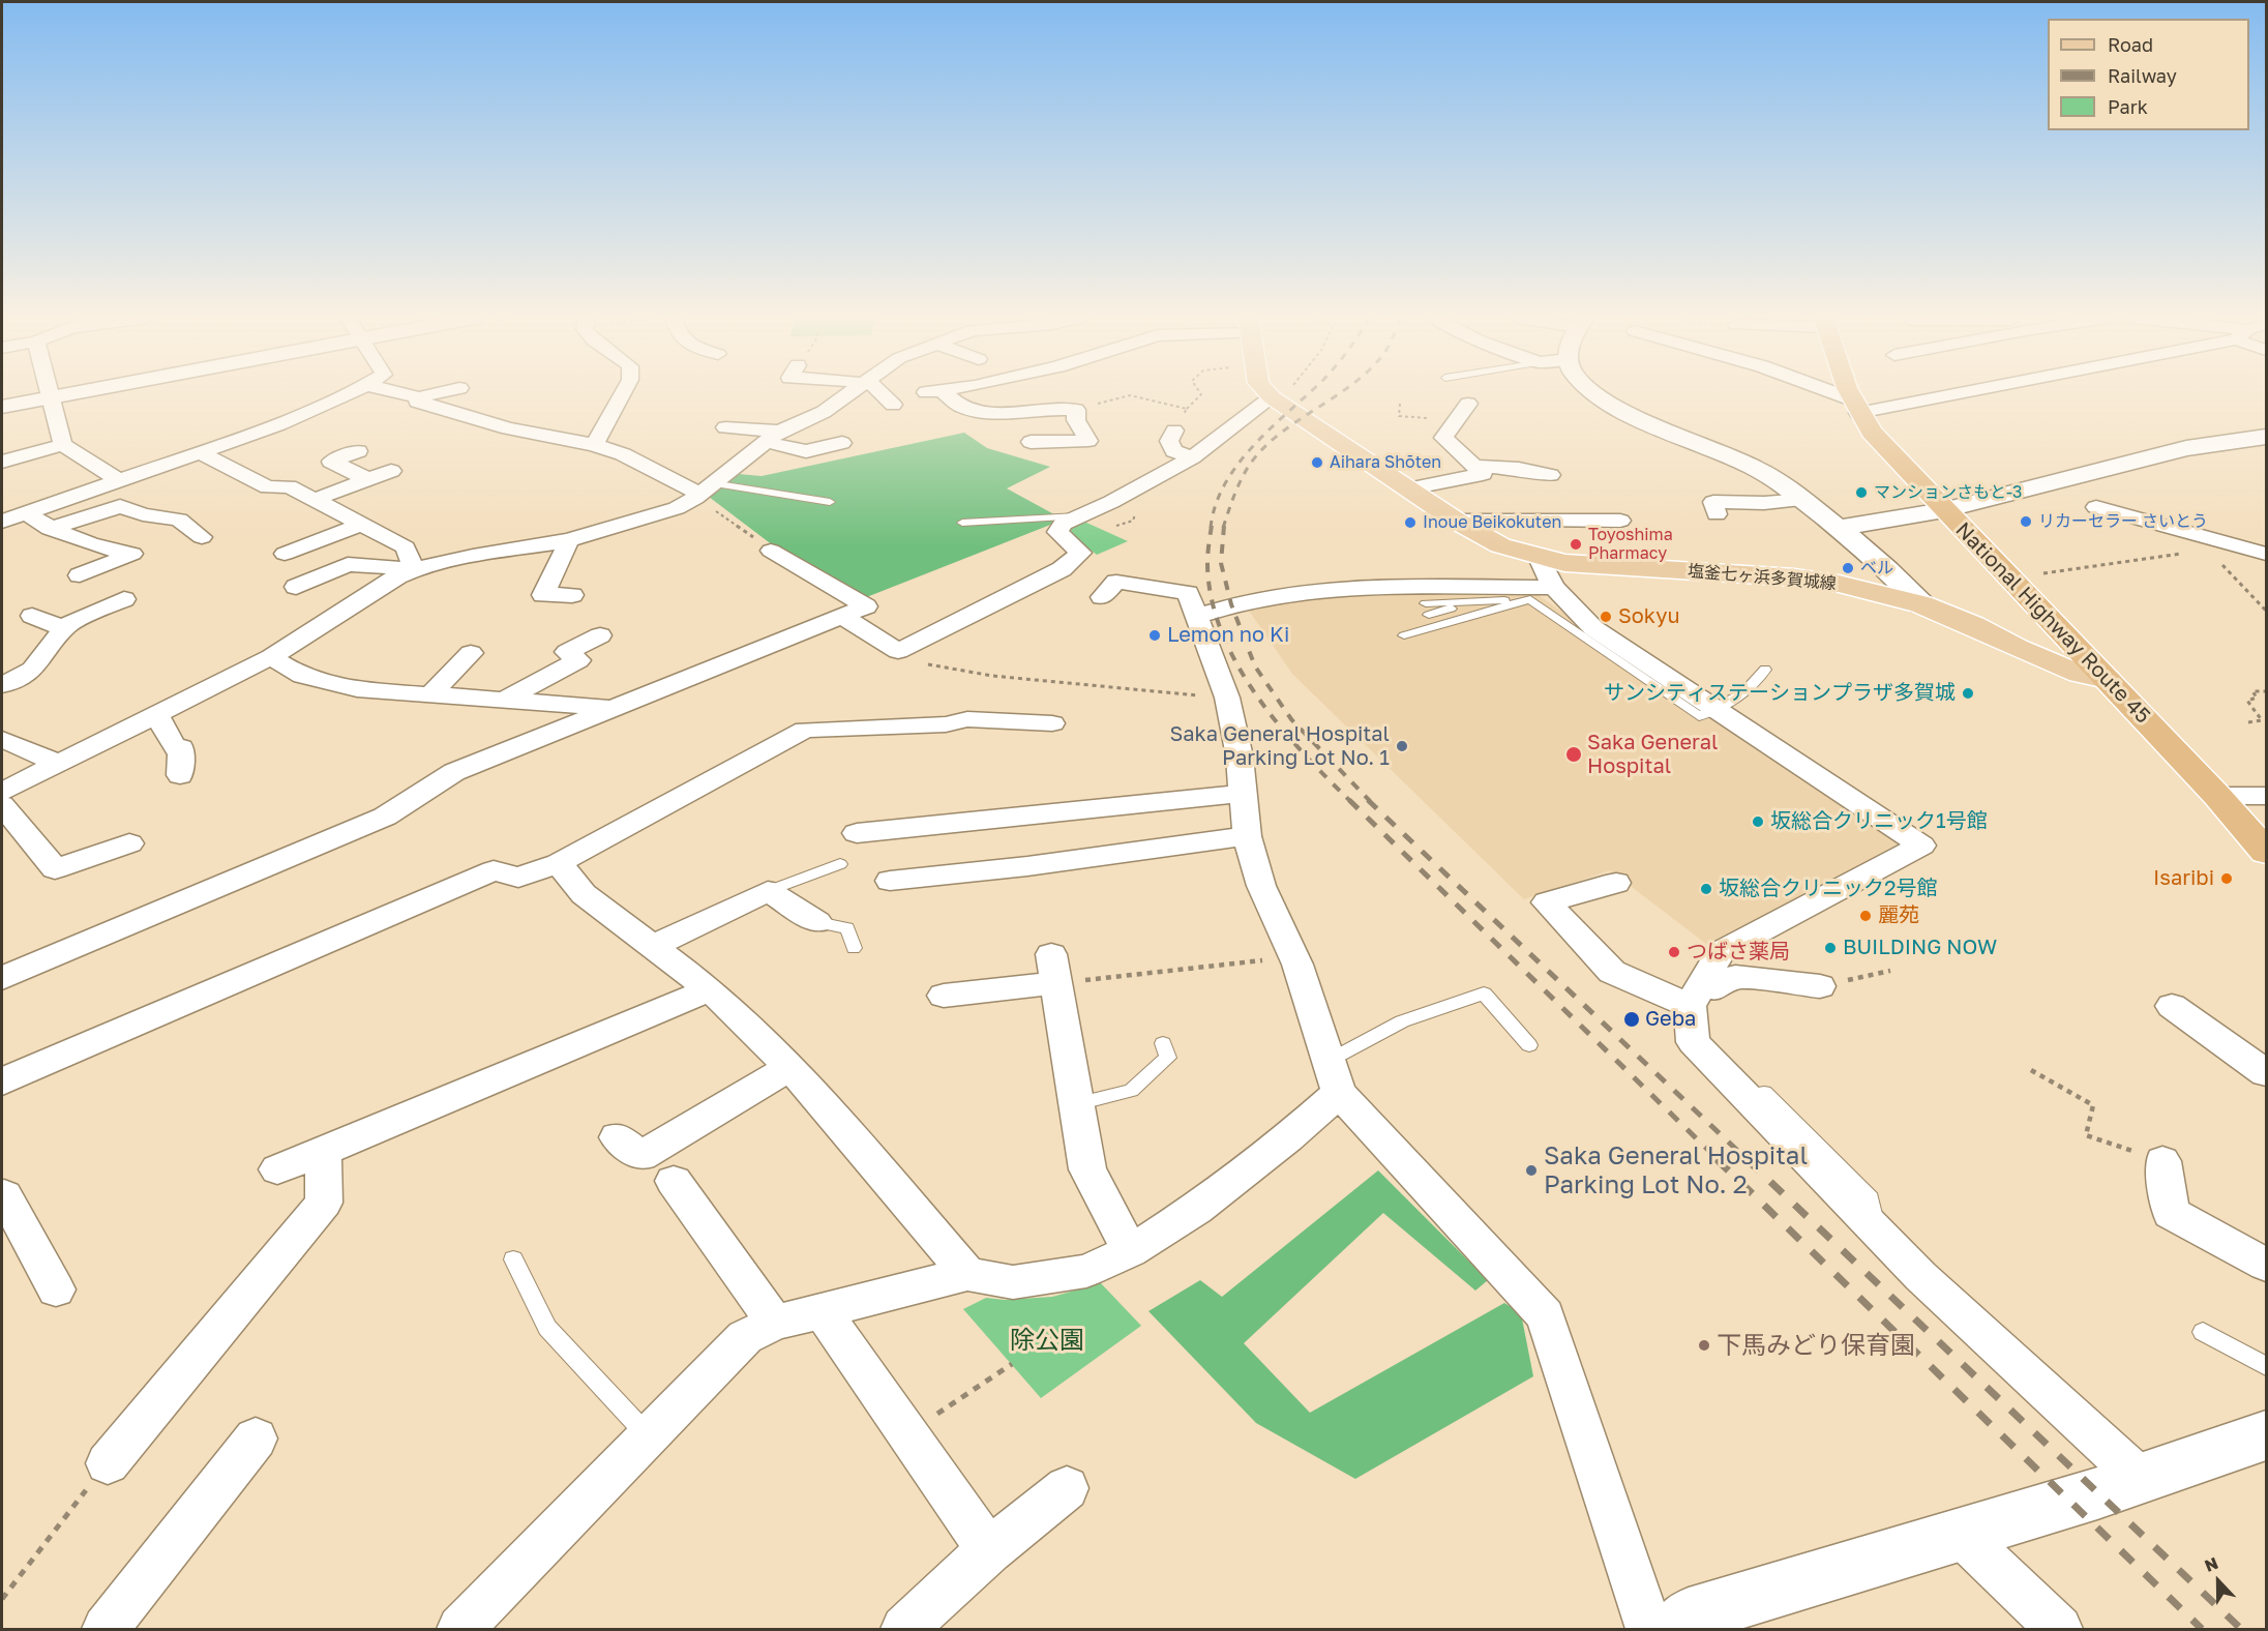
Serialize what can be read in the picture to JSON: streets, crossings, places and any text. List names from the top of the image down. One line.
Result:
{"streets":{"highway":["National Highway Route 45"],"main road":["塩釜七ヶ浜多賀城線"]},"crossings":[["塩釜七ヶ浜多賀城線","National Highway Route 45"]],"parks":["除公園"],"places":["Aihara Shōten","マンションさもと-3","リカーセラー さいとう","Inoue Beikokuten","Toyoshima Pharmacy","ベル","Sokyu","Lemon no Ki","サンシティステーションプラザ多賀城","Saka General Hospital Parking Lot No. 1","Saka General Hospital","坂総合クリニック1号館","Isaribi","坂総合クリニック2号館","麗苑","BUILDING NOW","つばさ薬局","Geba","Saka General Hospital Parking Lot No. 2","下馬みどり保育園"],"legend":["Road","Railway","Park"],"north":"top"}
